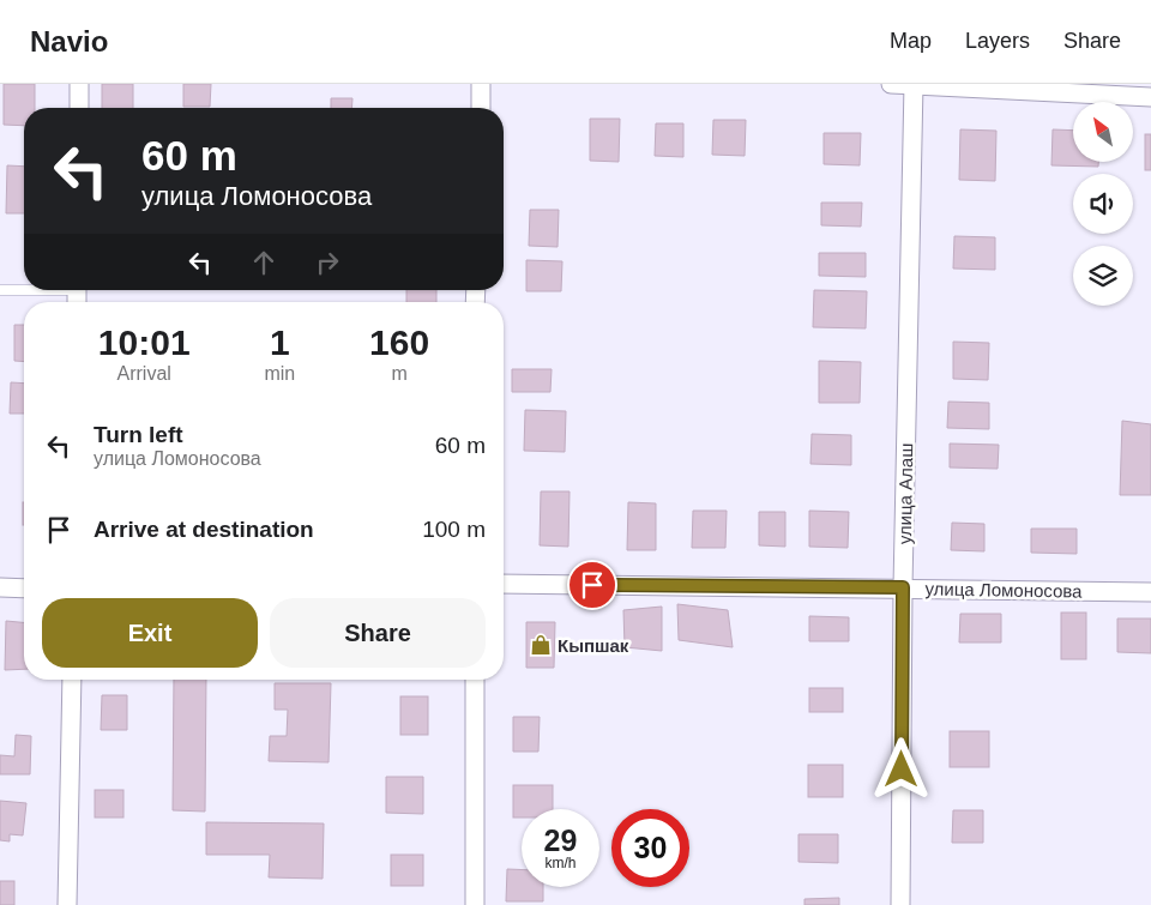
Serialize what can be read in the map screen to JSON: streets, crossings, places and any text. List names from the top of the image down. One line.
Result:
{"streets":{"street":["улица Алаш","улица Ломоносова"]},"crossings":[["улица Алаш","улица Ломоносова"]],"places":{"shop":["Кыпшак"]},"north":"top left","page":{"header":"Navio","nav":["Map","Layers","Share"],"turn":["60 m","улица Ломоносова"],"eta":["10:01","Arrival","1","min","160","m"],"list":[{"name":"Turn left","note":"улица Ломоносова","value":"60 m"},{"name":"Arrive at destination","value":"100 m"}],"buttons":["Exit","Share"],"speed":"29 km/h","limit":"30"}}
